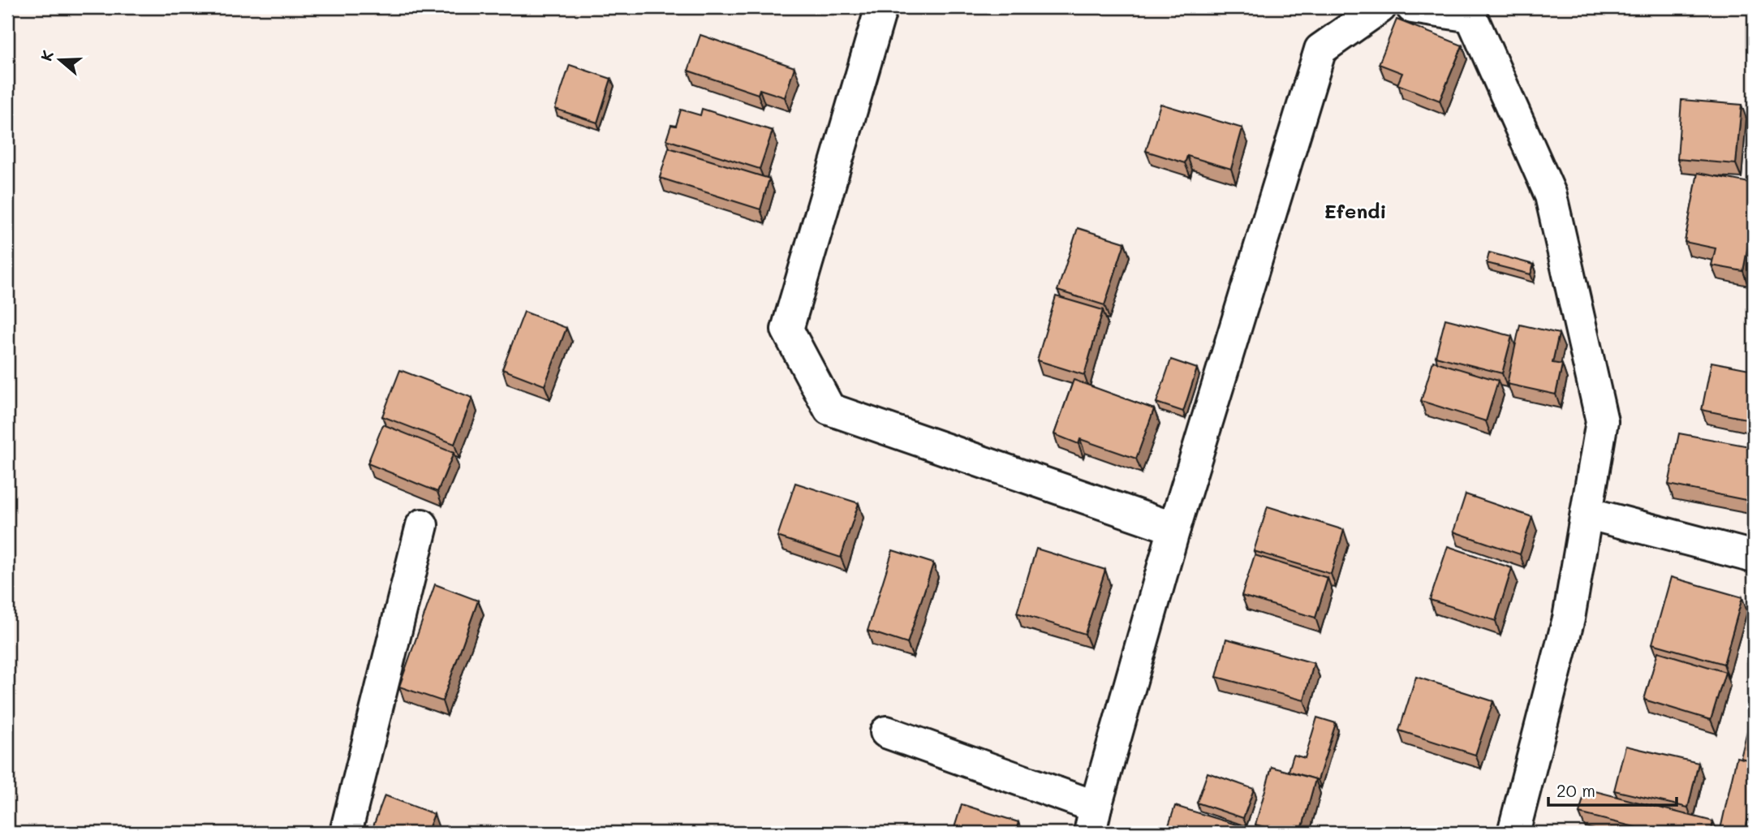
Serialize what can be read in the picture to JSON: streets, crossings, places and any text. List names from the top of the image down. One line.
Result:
{"districts":["Efendi"],"scale_bar":"20 m","north":"left"}
